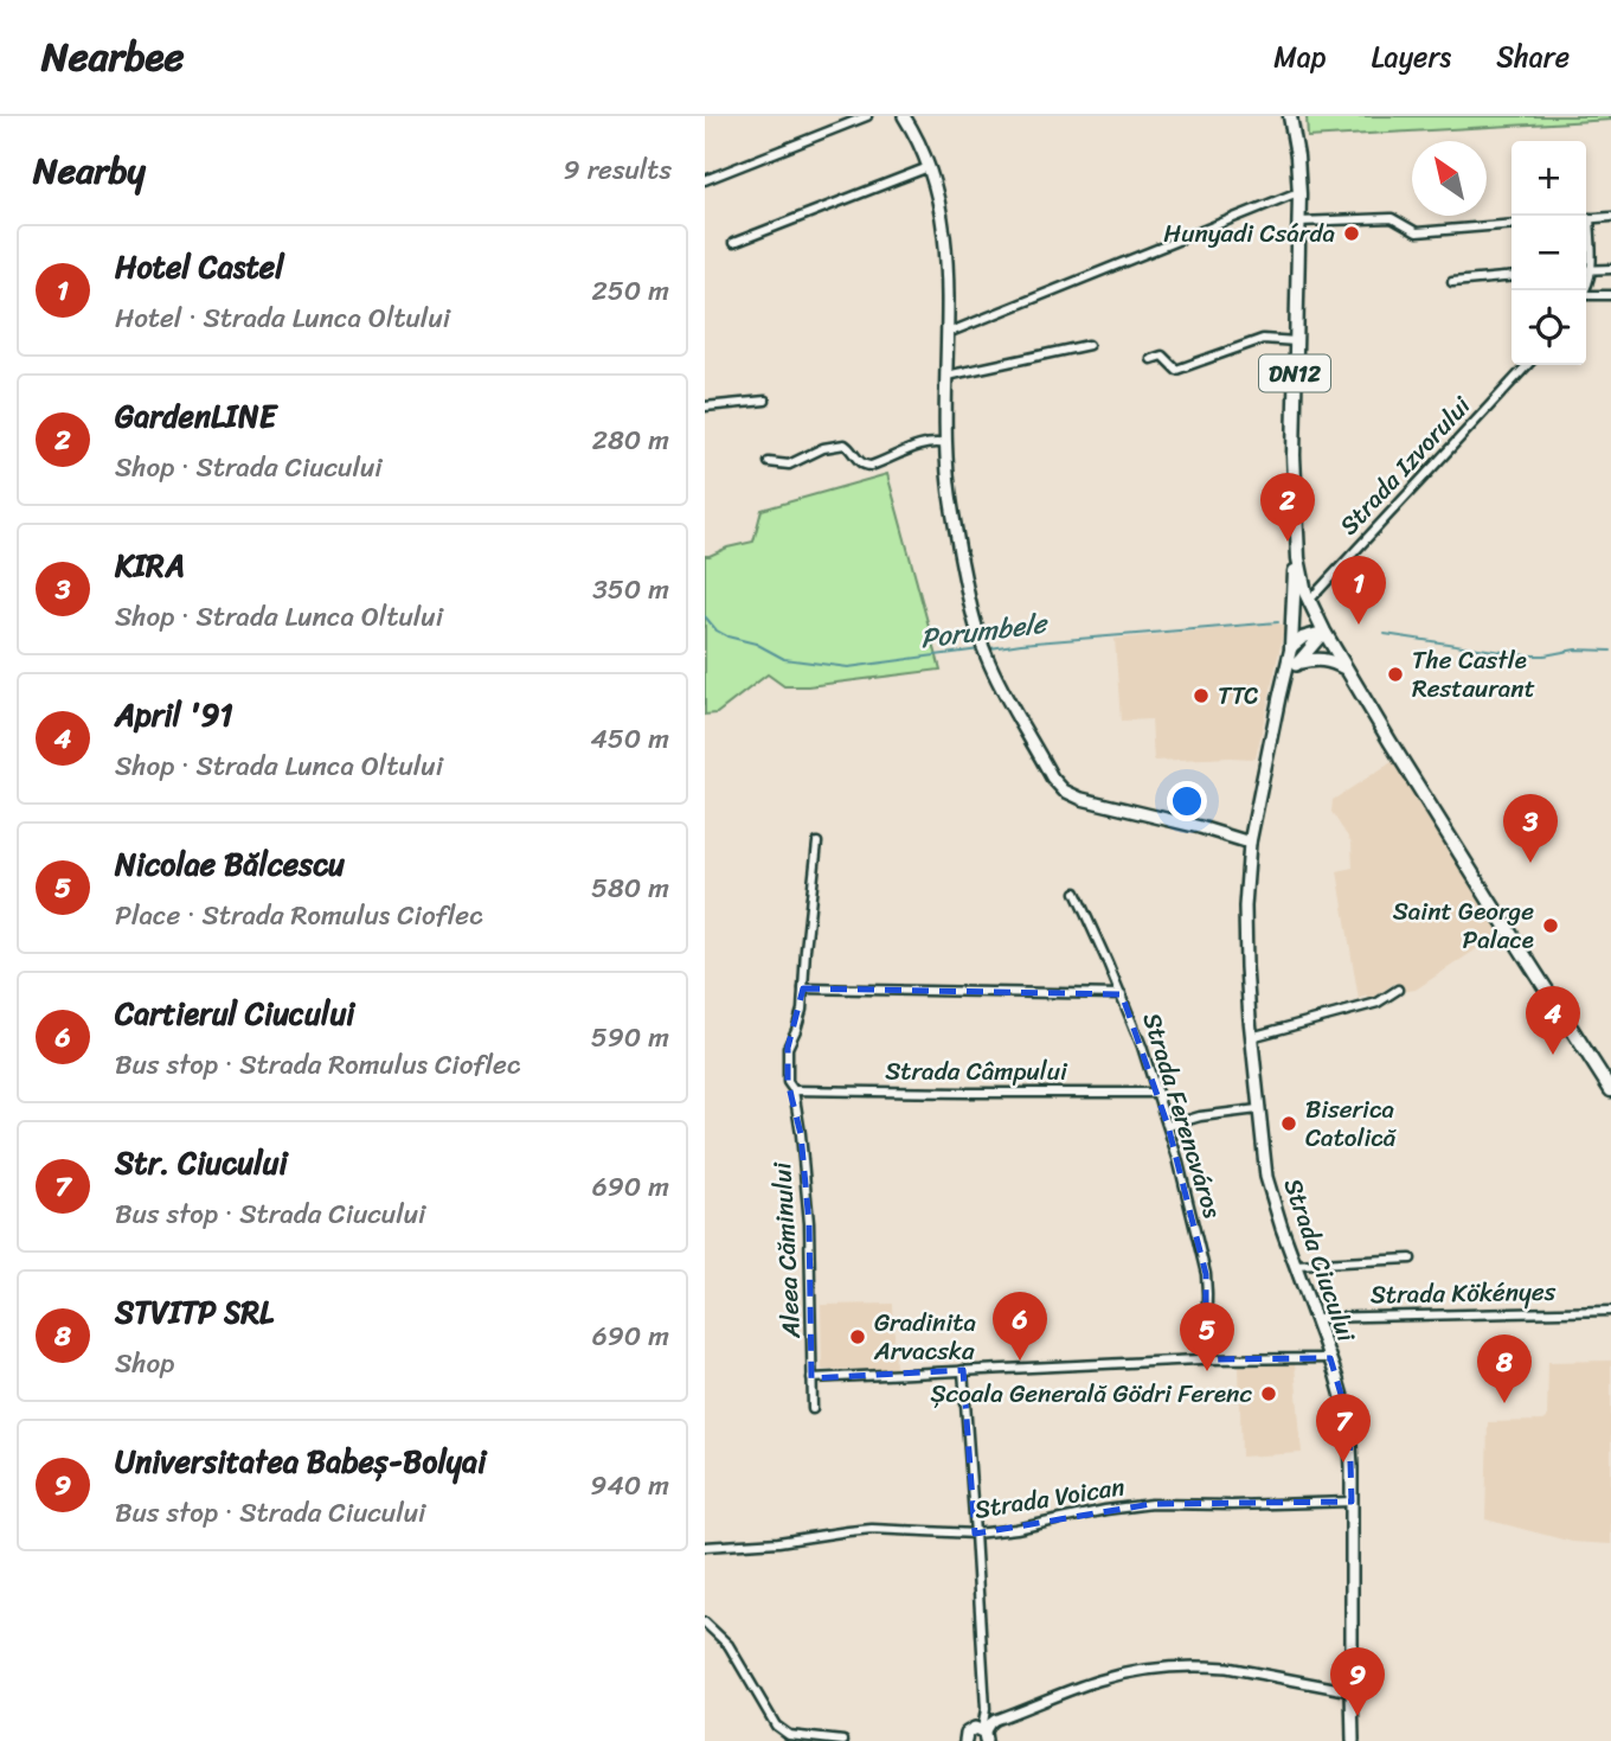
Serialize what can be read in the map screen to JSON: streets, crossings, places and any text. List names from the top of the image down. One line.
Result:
{"streets":{"main road":["DN12","Strada Ciucului"],"street":["Strada Izvorului","Strada Câmpului","Strada Ferencváros","Aleea Căminului","Strada Kökényes","Strada Voican"]},"crossings":[["DN12","Strada Izvorului"],["Strada Câmpului","Strada Ferencváros"],["Strada Câmpului","Aleea Căminului"],["Strada Ciucului","Strada Kökényes"],["Strada Ciucului","Strada Voican"]],"water":["Porumbele"],"places":["Hunyadi Csárda","The Castle Restaurant","TTC","Saint George Palace","Biserica Catolică","Gradinita Arvacska","Școala Generală Gödri Ferenc"],"north":"top left","page":{"header":"Nearbee","nav":["Map","Layers","Share"],"heading":["Nearby","9 results"],"map_buttons":["+","−"],"list":[{"mark":"1","name":"Hotel Castel","note":"Hotel · Strada Lunca Oltului","value":"250 m"},{"mark":"2","name":"GardenLINE","note":"Shop · Strada Ciucului","value":"280 m"},{"mark":"3","name":"KIRA","note":"Shop · Strada Lunca Oltului","value":"350 m"},{"mark":"4","name":"April '91","note":"Shop · Strada Lunca Oltului","value":"450 m"},{"mark":"5","name":"Nicolae Bălcescu","note":"Place · Strada Romulus Cioflec","value":"580 m"},{"mark":"6","name":"Cartierul Ciucului","note":"Bus stop · Strada Romulus Cioflec","value":"590 m"},{"mark":"7","name":"Str. Ciucului","note":"Bus stop · Strada Ciucului","value":"690 m"},{"mark":"8","name":"STVITP SRL","note":"Shop","value":"690 m"},{"mark":"9","name":"Universitatea Babeș-Bolyai","note":"Bus stop · Strada Ciucului","value":"940 m"}],"pins":["2","1","3","4","6","5","8","7","9"]}}
